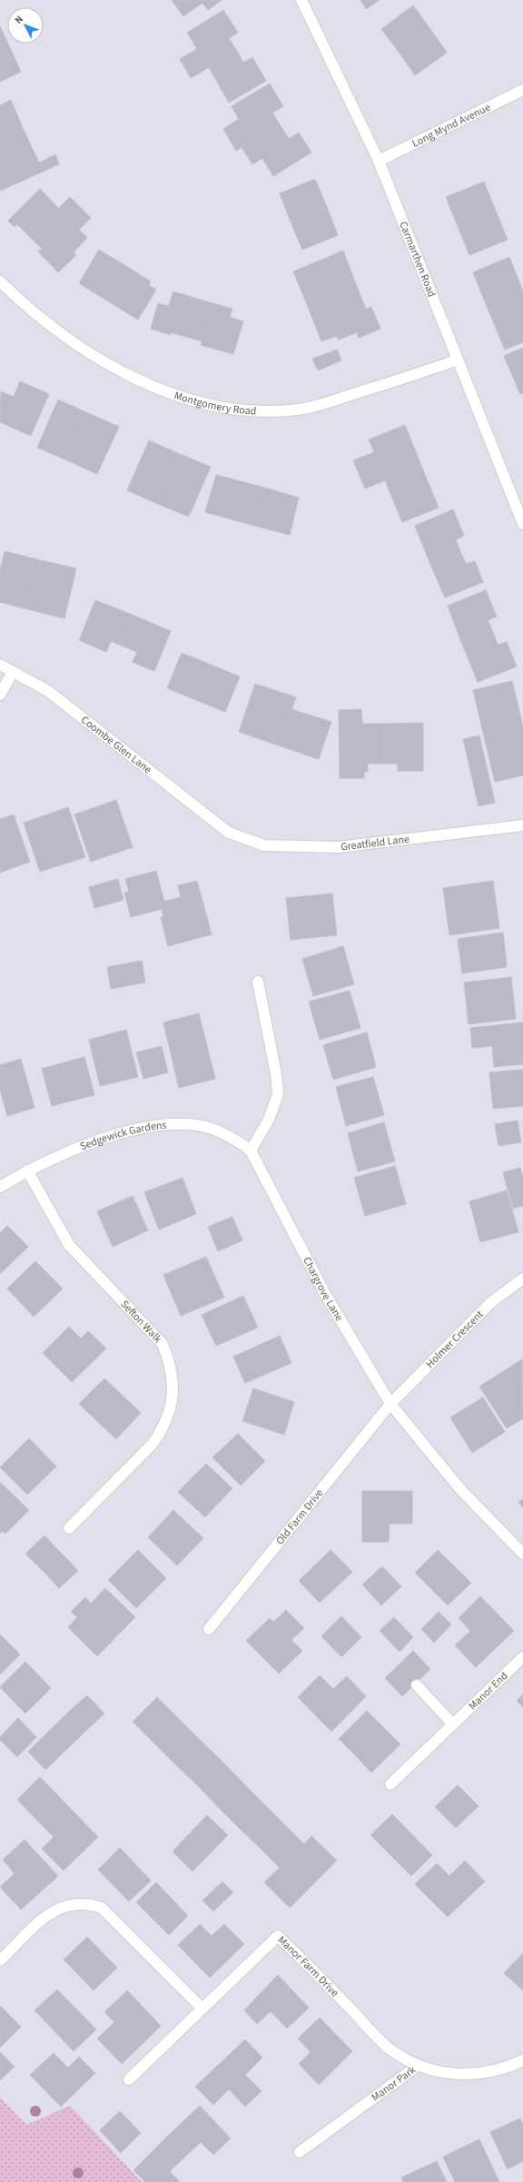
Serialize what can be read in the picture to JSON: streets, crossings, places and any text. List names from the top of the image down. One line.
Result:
{"streets":{"street":["Long Mynd Avenue","Carmarthen Road","Montgomery Road","Coombe Glen Lane","Greatfield Lane","Sedgewick Gardens","Chargrove Lane","Sefton Walk","Holmer Crescent","Old Farm Drive","Manor End","Manor Farm Drive","Manor Park"]},"crossings":[["Long Mynd Avenue","Carmarthen Road"],["Carmarthen Road","Montgomery Road"],["Coombe Glen Lane","Greatfield Lane"],["Sedgewick Gardens","Chargrove Lane"],["Sedgewick Gardens","Sefton Walk"],["Chargrove Lane","Holmer Crescent"],["Chargrove Lane","Old Farm Drive"],["Holmer Crescent","Old Farm Drive"],["Manor Farm Drive","Manor Park"]],"north":"top left"}
